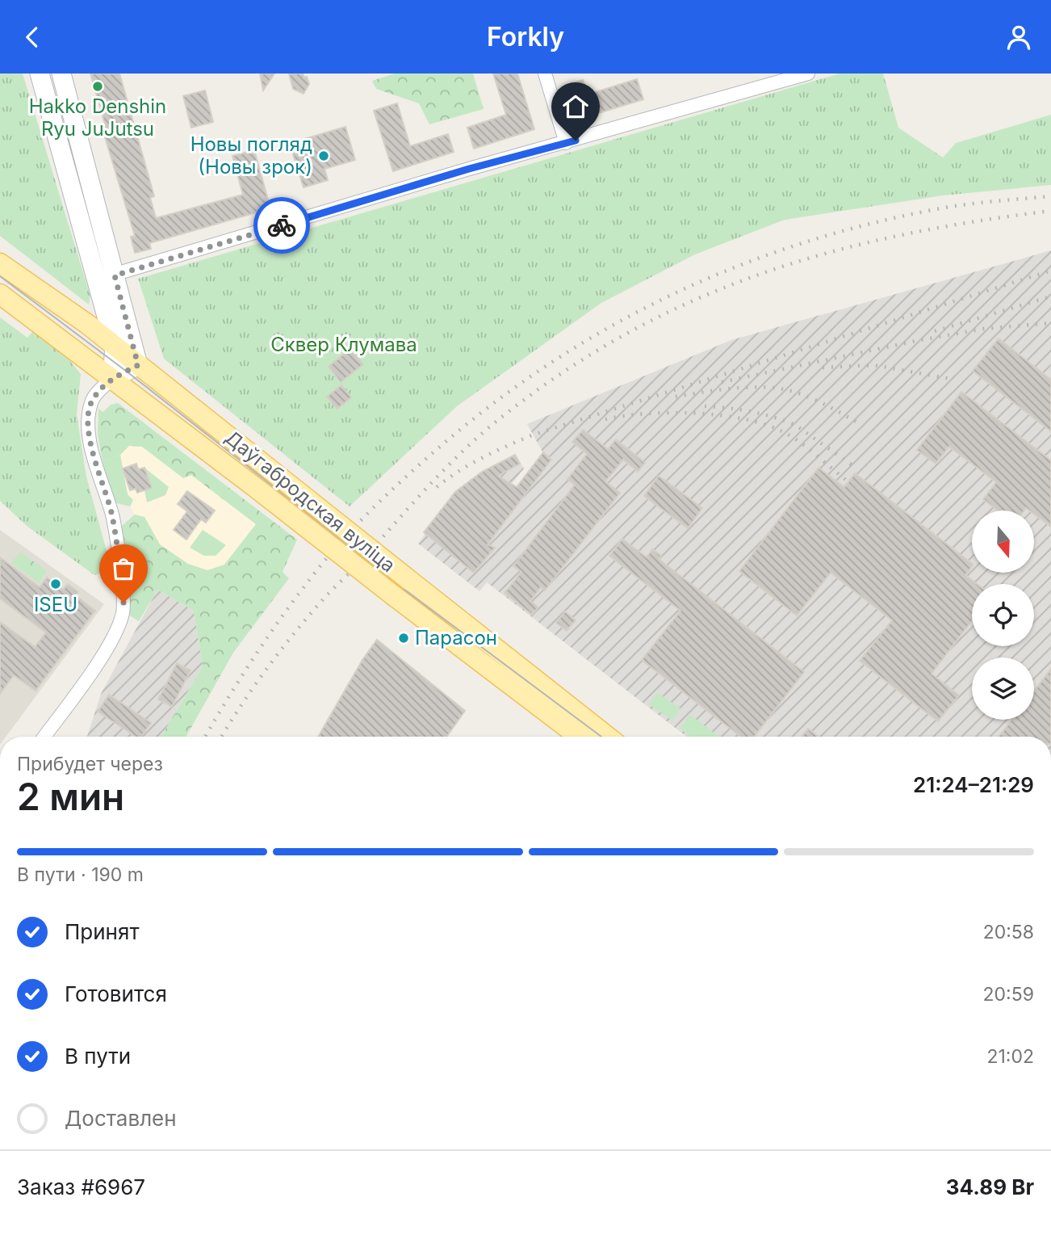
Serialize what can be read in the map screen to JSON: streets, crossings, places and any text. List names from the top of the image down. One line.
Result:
{"streets":{"main road":["Даўгабродская вуліца"]},"parks":["Сквер Клумава"],"places":["Hakko Denshin Ryu JuJutsu","Новы погляд (Новы зрок)","ISEU","Парасон"],"north":"bottom","page":{"header":"Forkly","heading":["2 мин","Прибудет через","21:24–21:29"],"panel":["Заказ #6967","34.89 Br"],"bar":"В пути · 190 m","list":[["Принят","20:58"],["Готовится","20:59"],["В пути","21:02"],"Доставлен"]}}
